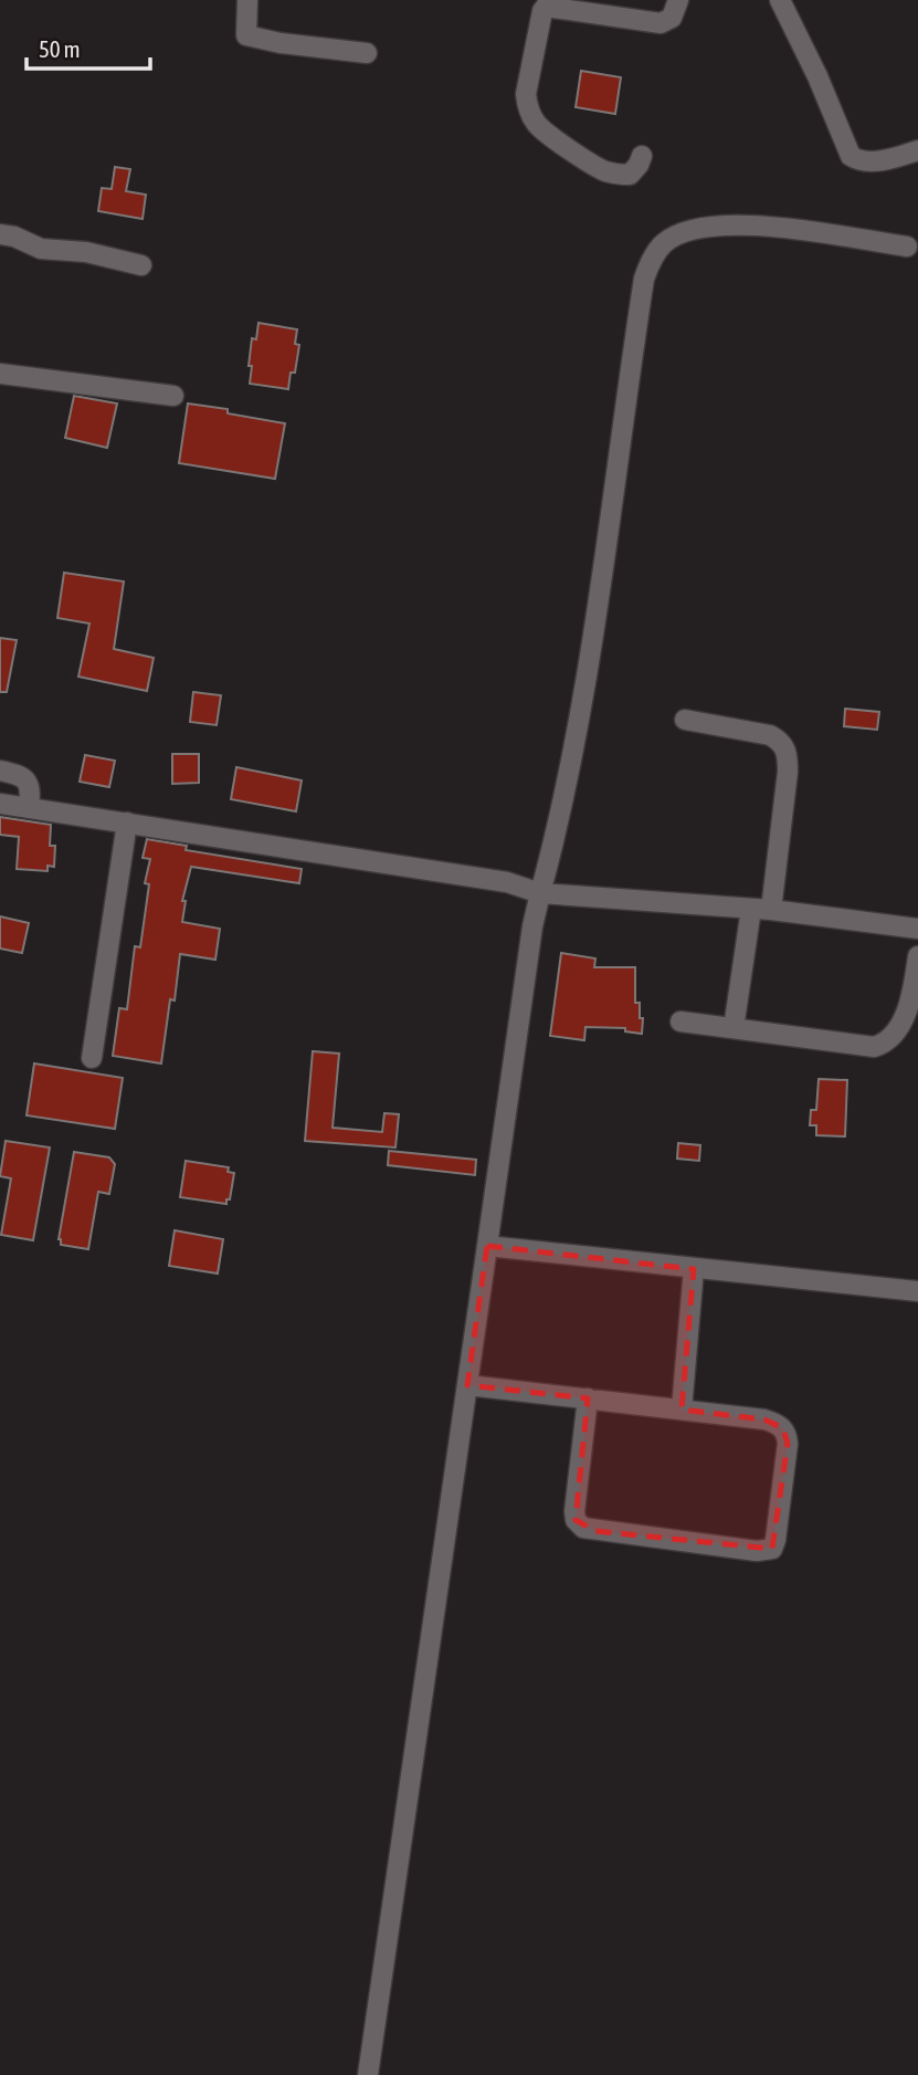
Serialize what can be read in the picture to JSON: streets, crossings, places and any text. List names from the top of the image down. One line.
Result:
{"scale_bar":"50 m"}
